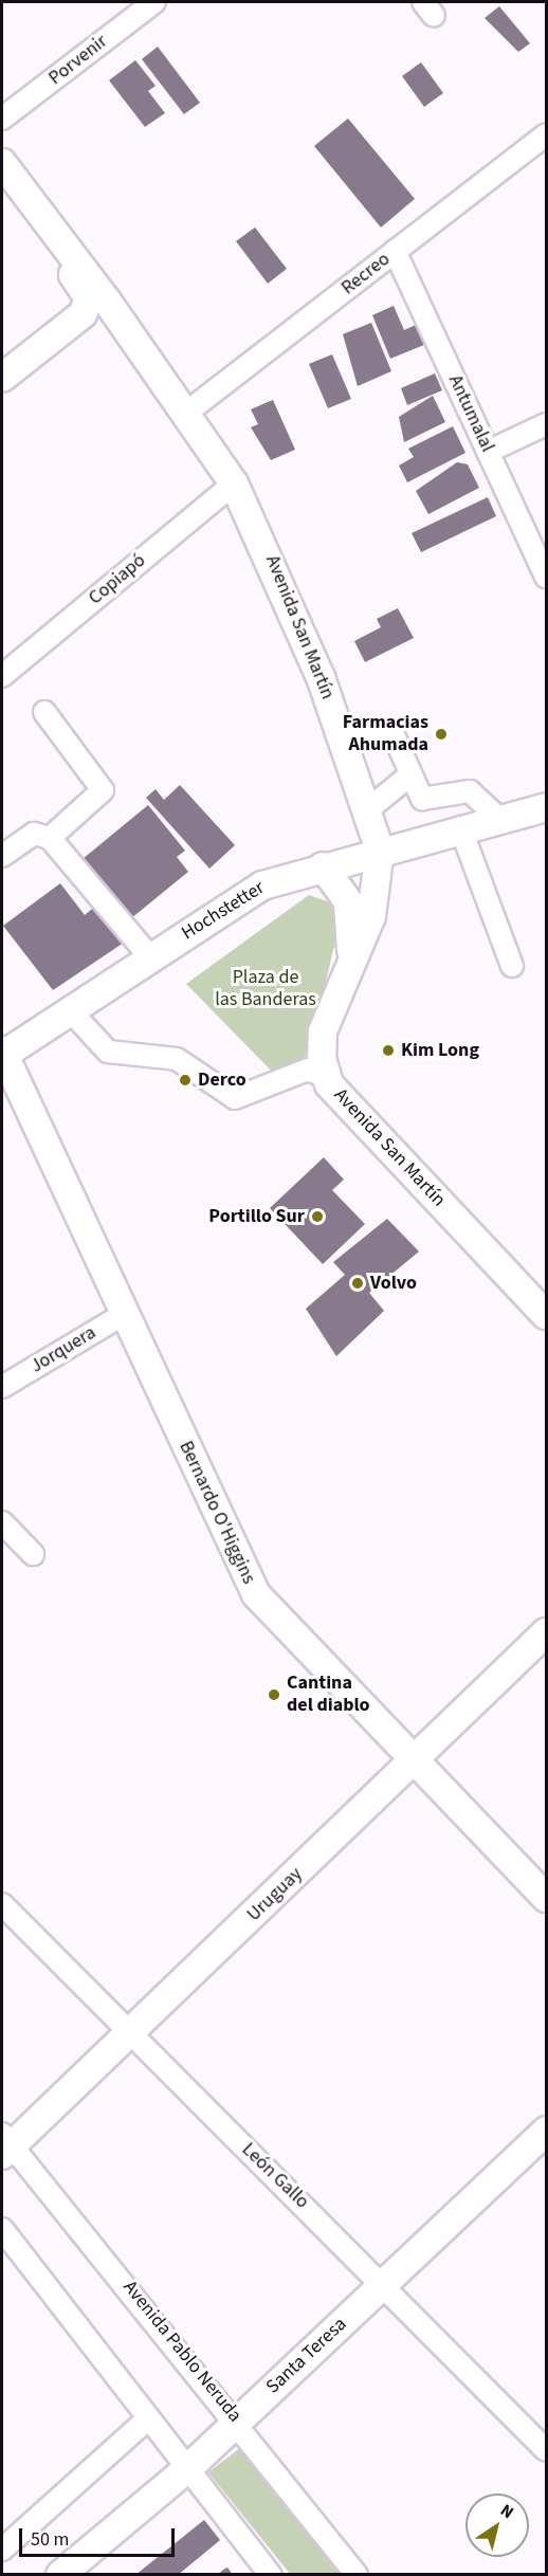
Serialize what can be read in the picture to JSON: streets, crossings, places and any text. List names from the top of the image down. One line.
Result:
{"streets":{"main road":["Avenida San Martín","Hochstetter","Bernardo O'Higgins","Uruguay","Santa Teresa"],"street":["Porvenir","Recreo","Antumalal","Copiapó","Jorquera","León Gallo","Avenida Pablo Neruda"]},"crossings":[["Recreo","Antumalal"],["Recreo","Avenida San Martín"],["Copiapó","Avenida San Martín"],["Avenida San Martín","Hochstetter"],["Hochstetter","Bernardo O'Higgins"],["Jorquera","Bernardo O'Higgins"],["Bernardo O'Higgins","Uruguay"],["Uruguay","León Gallo"],["Uruguay","Avenida Pablo Neruda"],["León Gallo","Santa Teresa"],["Avenida Pablo Neruda","Santa Teresa"]],"parks":["Plaza de las Banderas"],"places":["Farmacias Ahumada","Kim Long","Derco","Portillo Sur","Volvo","Cantina del diablo"],"scale_bar":"50 m","north":"top right"}
